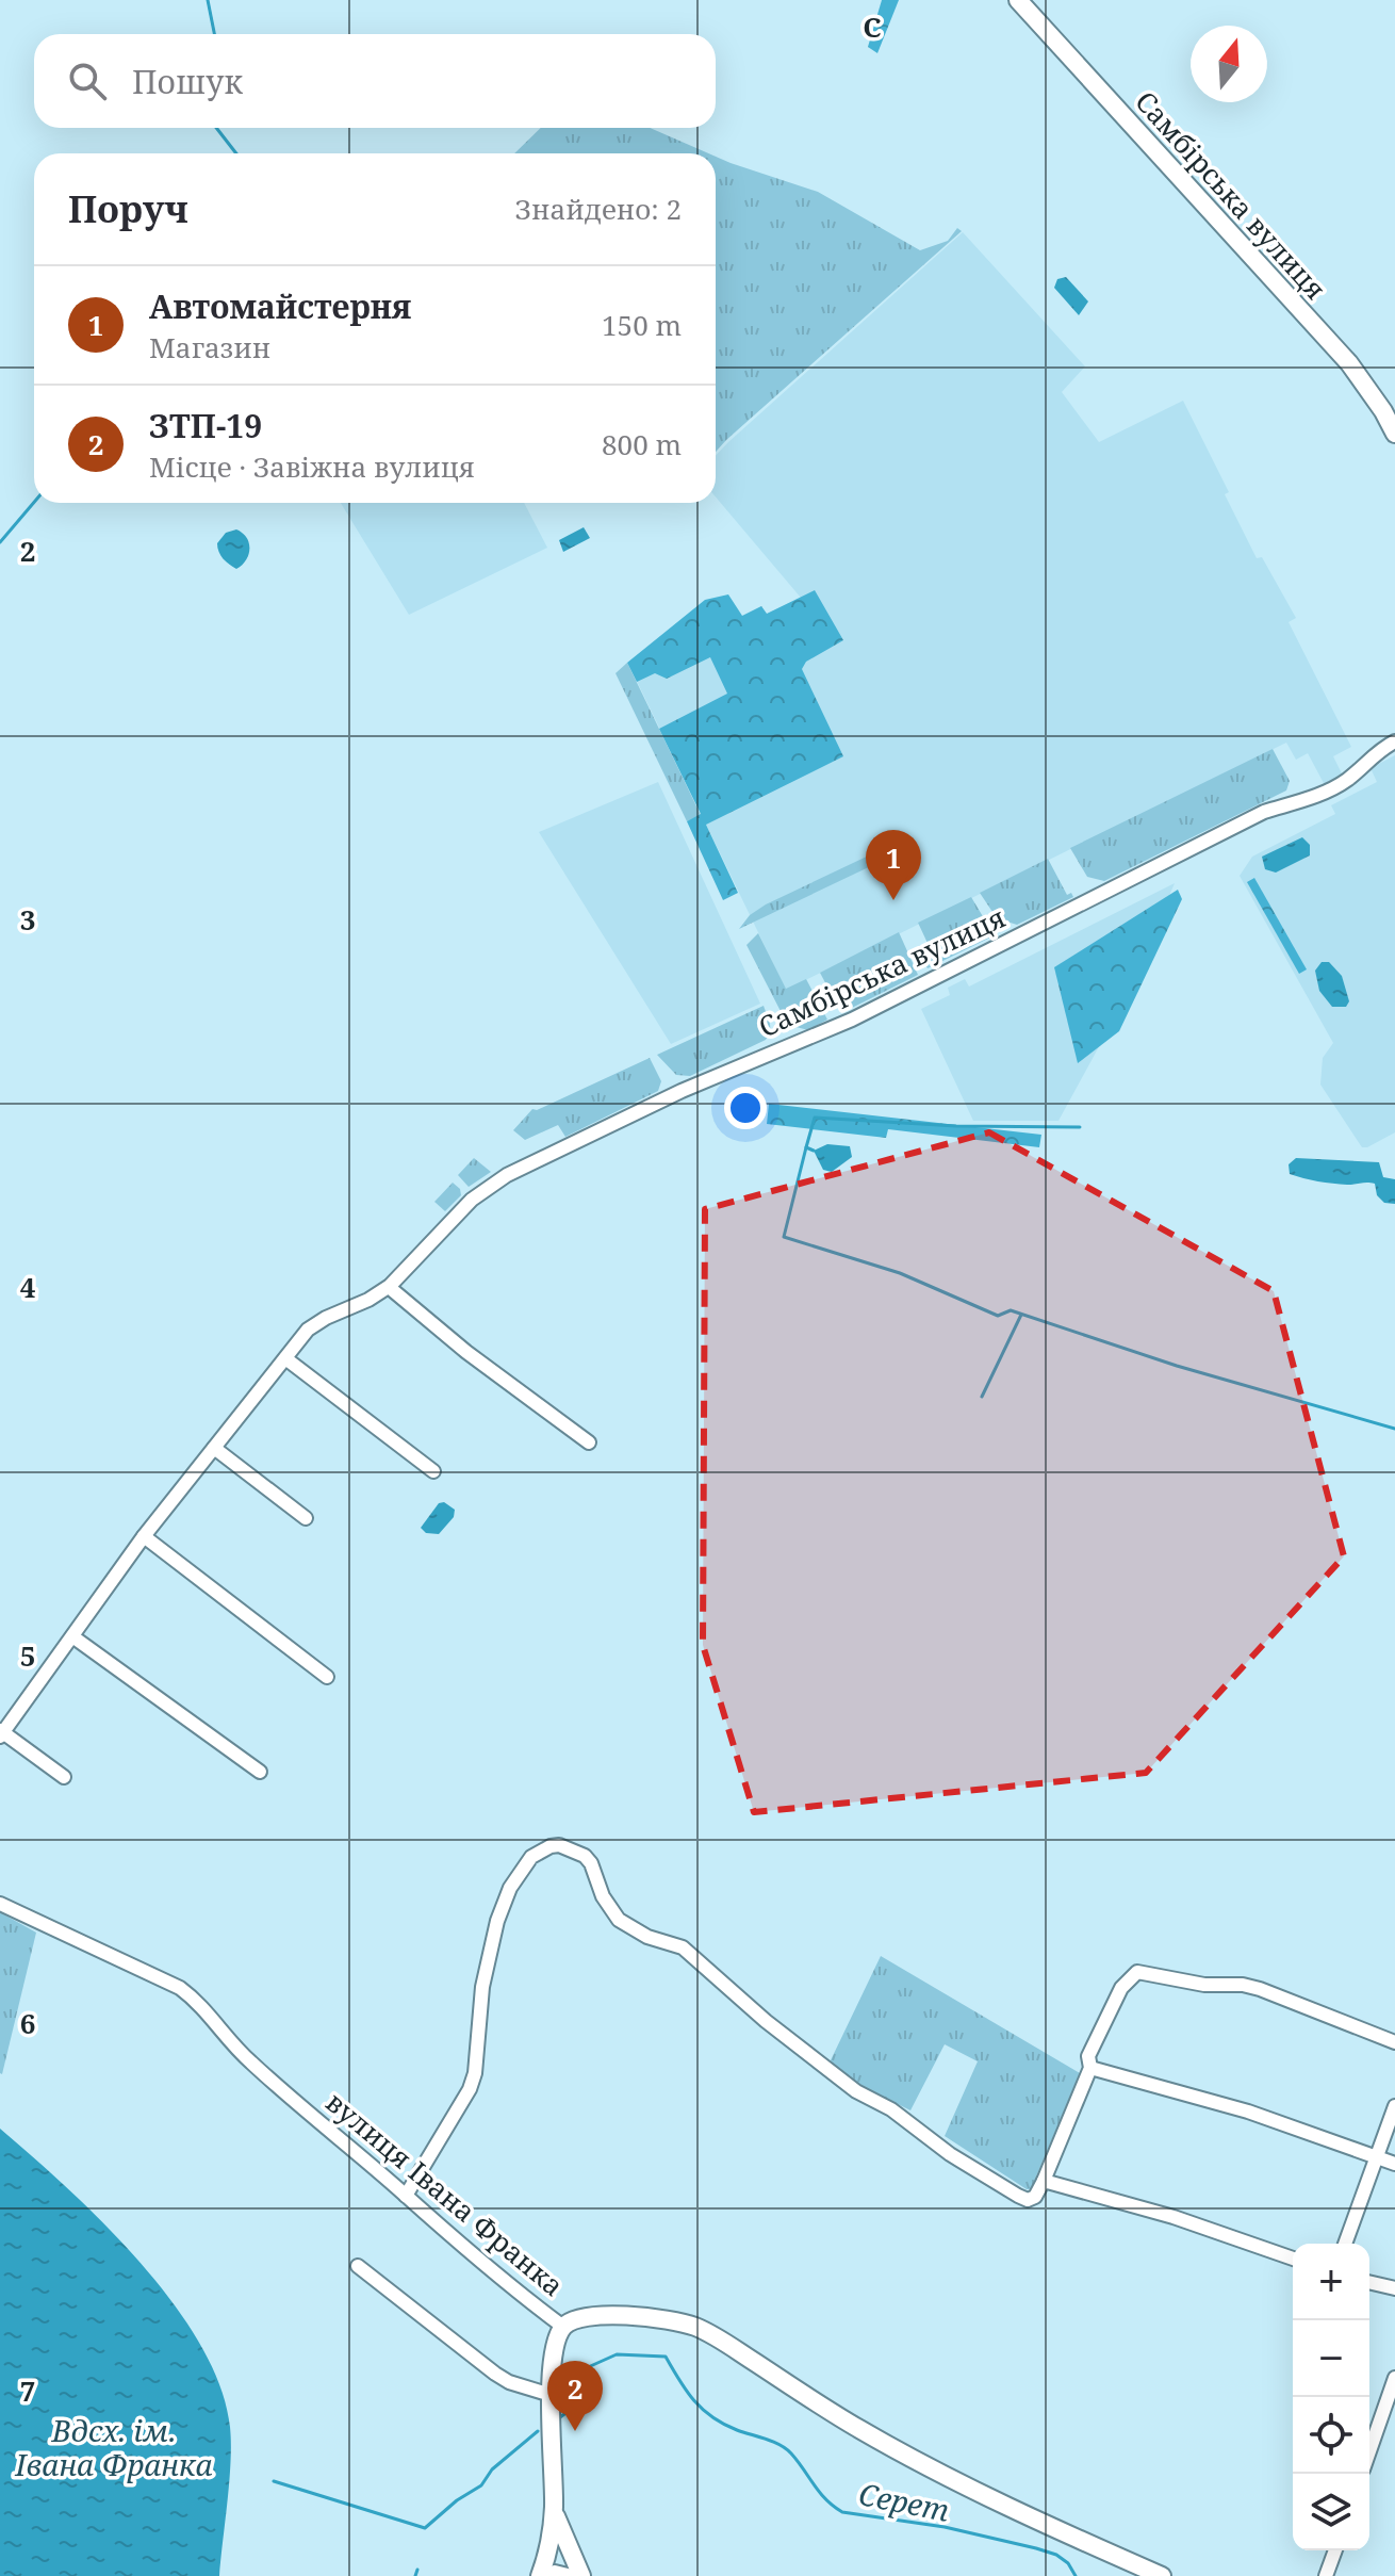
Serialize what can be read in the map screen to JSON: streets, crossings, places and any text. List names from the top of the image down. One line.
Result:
{"streets":{"main road":["Самбірська вулиця","вулиця Івана Франка"]},"water":["Вдсх. ім. Івана Франка","Серет"],"north":"top","page":{"search":"Пошук","heading":["Поруч","Знайдено: 2"],"list":[{"mark":"1","name":"Автомайстерня","note":"Магазин","value":"150 m"},{"mark":"2","name":"ЗТП-19","note":"Місце · Завіжна вулиця","value":"800 m"}],"pins":["1","2"],"map_buttons":["+","−"]},"grid":{"columns":["C"],"rows":["2","3","4","5","6","7"]}}
